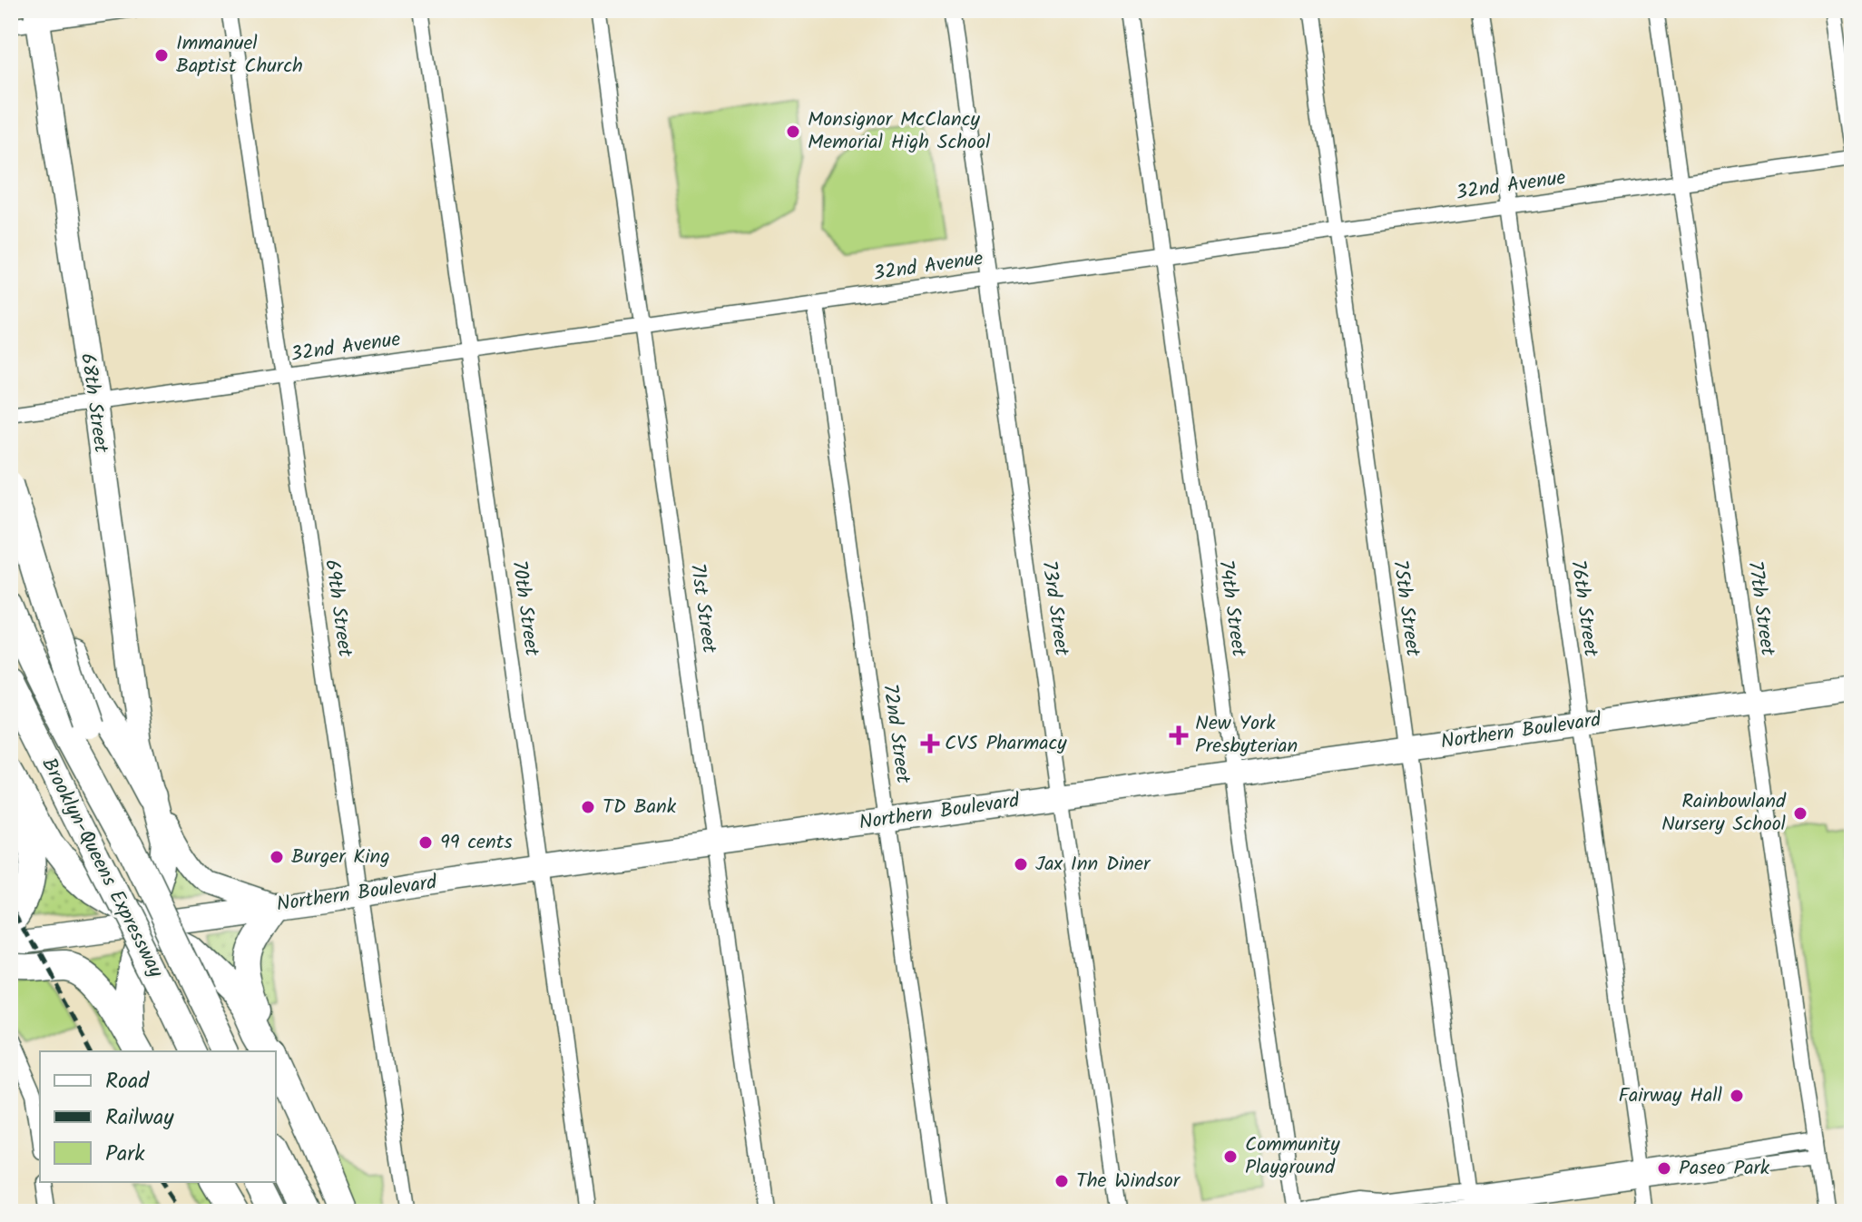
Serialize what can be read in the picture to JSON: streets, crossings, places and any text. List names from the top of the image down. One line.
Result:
{"streets":{"highway":["Brooklyn-Queens Expressway"],"main road":["68th Street","Northern Boulevard"],"street":["32nd Avenue","69th Street","70th Street","71st Street","73rd Street","74th Street","75th Street","76th Street","77th Street","72nd Street"]},"crossings":[["32nd Avenue","68th Street"],["32nd Avenue","69th Street"],["32nd Avenue","70th Street"],["32nd Avenue","71st Street"],["32nd Avenue","73rd Street"],["32nd Avenue","74th Street"],["32nd Avenue","75th Street"],["32nd Avenue","76th Street"],["32nd Avenue","77th Street"],["32nd Avenue","72nd Street"],["69th Street","Northern Boulevard"],["70th Street","Northern Boulevard"],["71st Street","Northern Boulevard"],["73rd Street","Northern Boulevard"],["74th Street","Northern Boulevard"],["75th Street","Northern Boulevard"],["76th Street","Northern Boulevard"],["77th Street","Northern Boulevard"],["Northern Boulevard","72nd Street"]],"places":{"other":["Immanuel Baptist Church","Monsignor McClancy Memorial High School","TD Bank","Rainbowland Nursery School","99 cents","Burger King","Jax Inn Diner","Fairway Hall","Community Playground","Paseo Park","The Windsor"],"health":["New York Presbyterian","CVS Pharmacy"]},"legend":["Road","Railway","Park"]}
